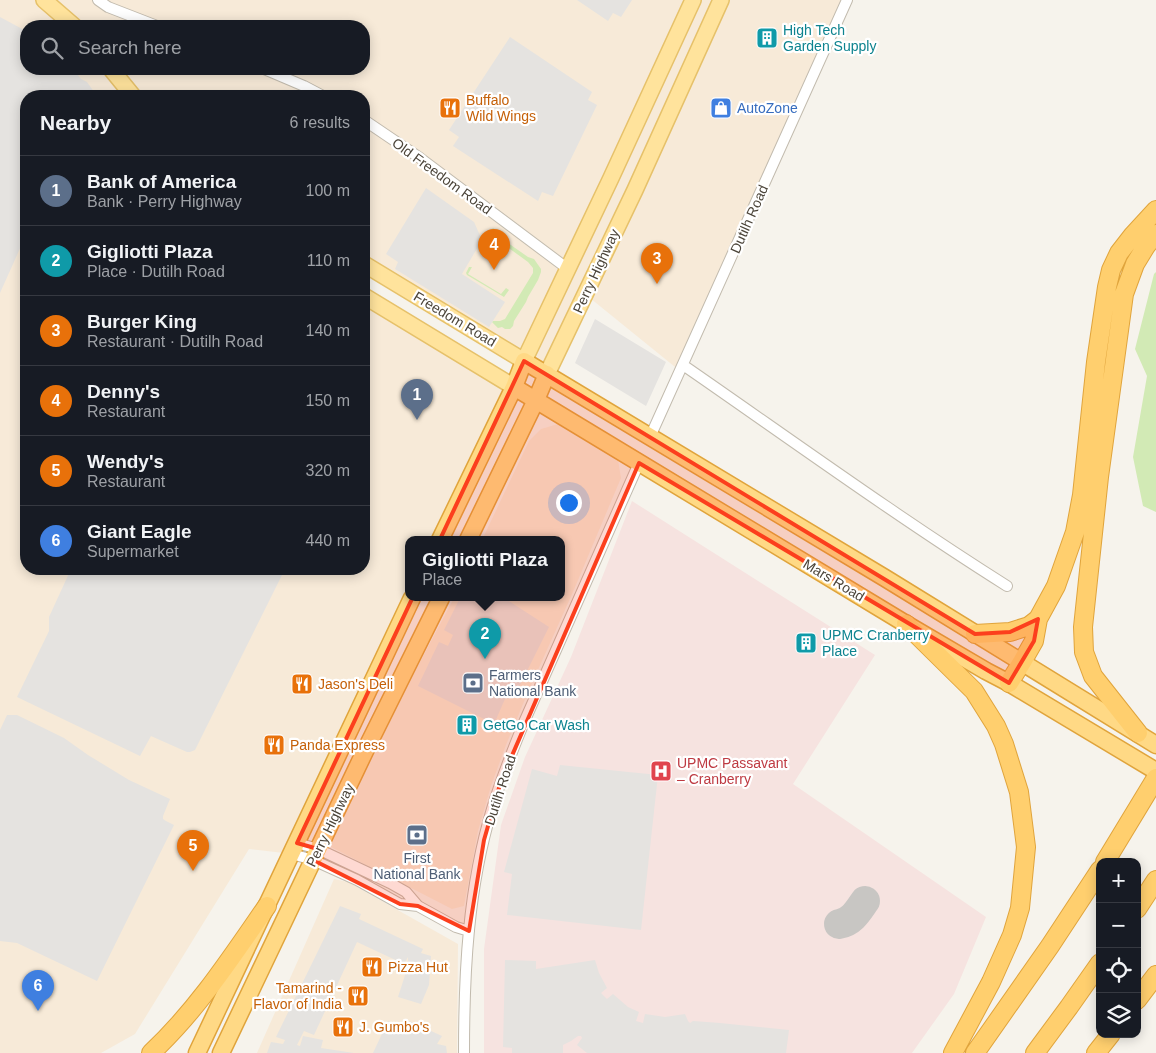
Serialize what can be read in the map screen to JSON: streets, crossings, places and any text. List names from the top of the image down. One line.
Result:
{"streets":{"highway":["Perry Highway","Freedom Road","Mars Road"],"street":["Old Freedom Road","Dutilh Road"]},"crossings":[["Old Freedom Road","Perry Highway"],["Dutilh Road","Mars Road"],["Perry Highway","Freedom Road"],["Perry Highway","Mars Road"],["Freedom Road","Mars Road"]],"places":{"building":["High Tech Garden Supply","UPMC Cranberry Place","GetGo Car Wash"],"restaurant":["Buffalo Wild Wings","Jason's Deli","Panda Express","Pizza Hut","Tamarind - Flavor of India","J. Gumbo's"],"shop":["AutoZone"],"bank":["Farmers National Bank","First National Bank"],"hospital":["UPMC Passavant – Cranberry"]},"page":{"search":"Search here","heading":["Nearby","6 results"],"list":[{"mark":"1","name":"Bank of America","note":"Bank · Perry Highway","value":"100 m"},{"mark":"2","name":"Gigliotti Plaza","note":"Place · Dutilh Road","value":"110 m"},{"mark":"3","name":"Burger King","note":"Restaurant · Dutilh Road","value":"140 m"},{"mark":"4","name":"Denny's","note":"Restaurant","value":"150 m"},{"mark":"5","name":"Wendy's","note":"Restaurant","value":"320 m"},{"mark":"6","name":"Giant Eagle","note":"Supermarket","value":"440 m"}],"pins":["4","3","1","2","5","6"],"popup":["Gigliotti Plaza","Place"],"map_buttons":["+","−"]}}
